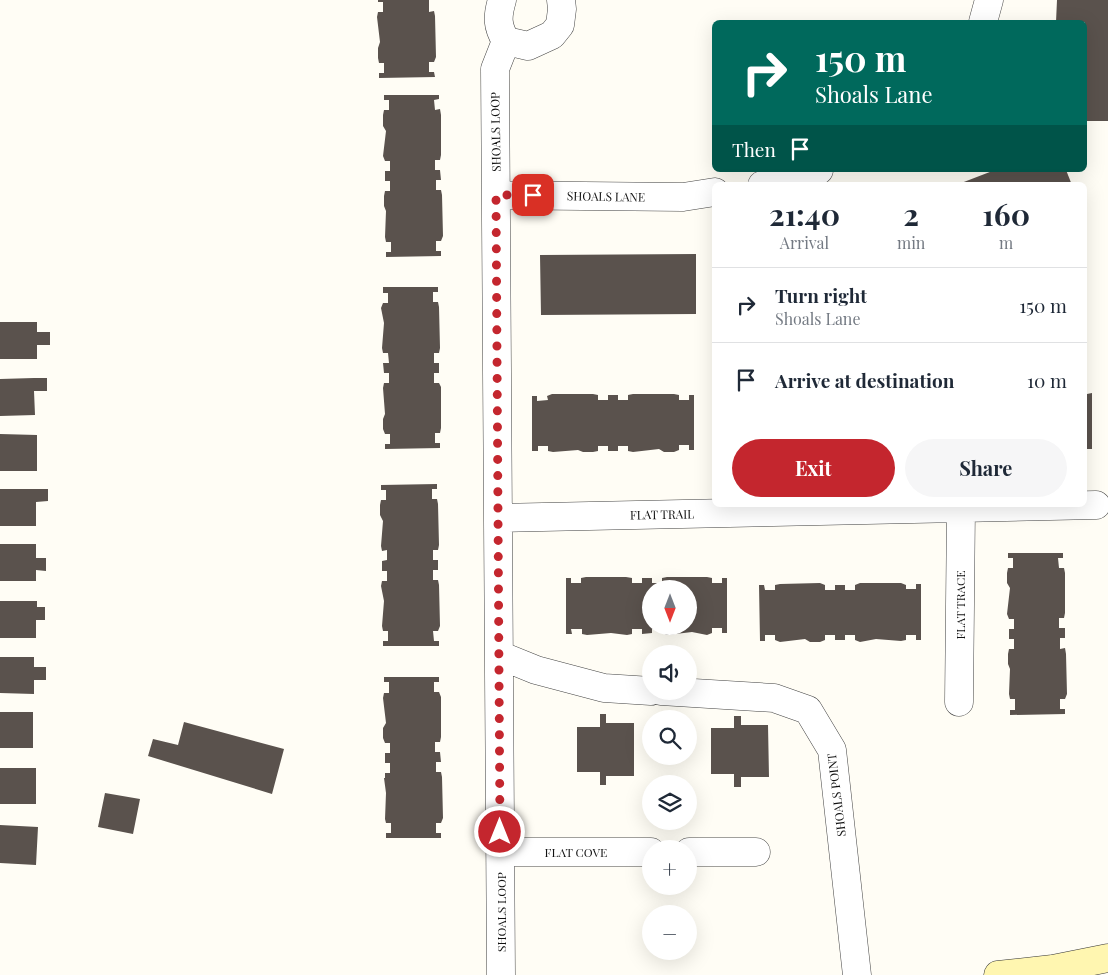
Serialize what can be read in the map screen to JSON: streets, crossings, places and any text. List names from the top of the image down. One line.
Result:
{"streets":{"street":["SHOALS LOOP","SHOALS LANE","FLAT TRAIL","FLAT TRACE","SHOALS POINT","FLAT COVE"]},"crossings":[["SHOALS LOOP","SHOALS LANE"],["SHOALS LOOP","FLAT TRAIL"],["SHOALS LOOP","FLAT COVE"],["FLAT TRAIL","FLAT TRACE"]],"north":"bottom","page":{"turn":["150 m","Shoals Lane"],"then":"Then","eta":["21:40","Arrival","2","min","160","m"],"list":[{"name":"Turn right","note":"Shoals Lane","value":"150 m"},{"name":"Arrive at destination","value":"10 m"}],"buttons":["Exit","Share"],"map_buttons":["+","−"]}}
